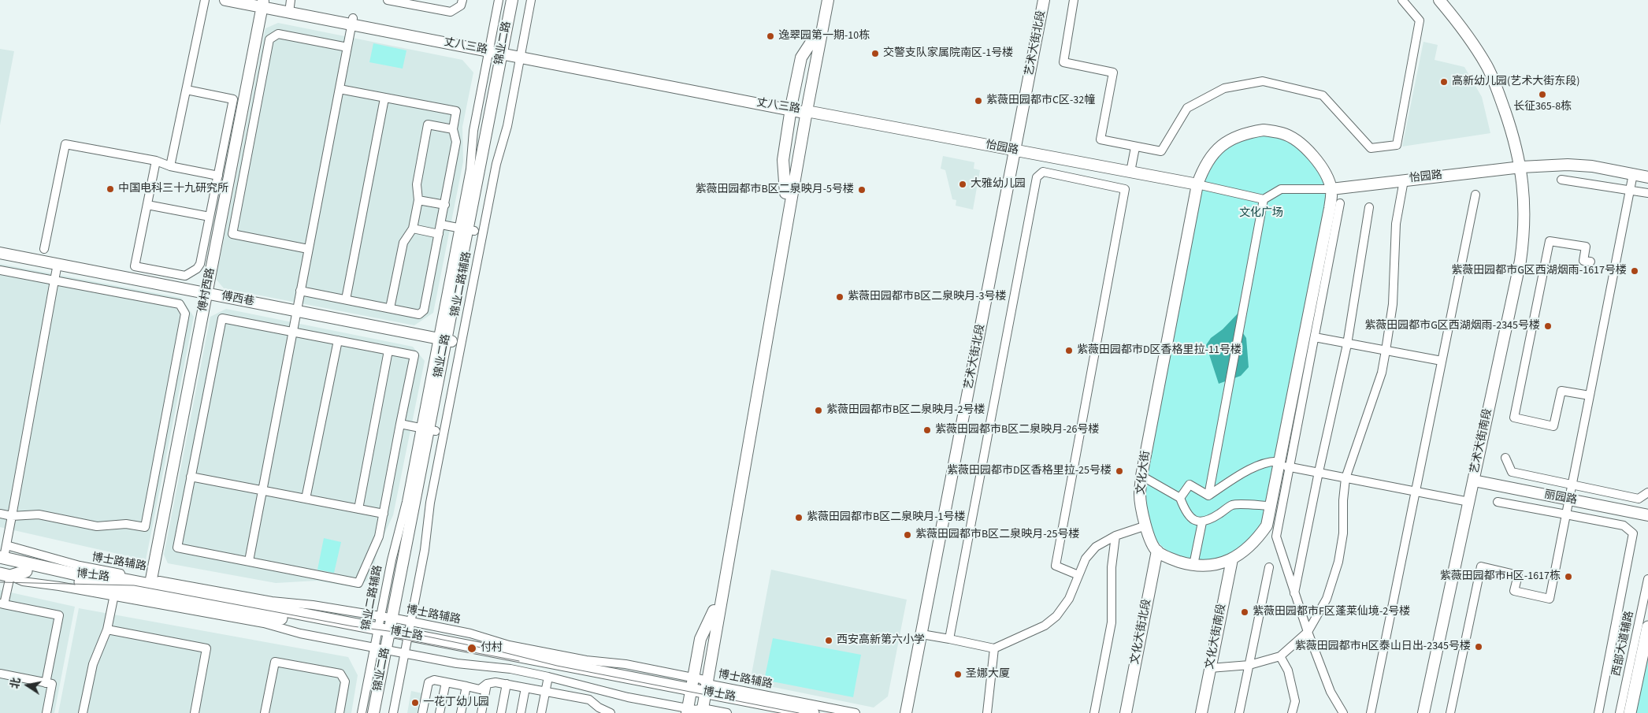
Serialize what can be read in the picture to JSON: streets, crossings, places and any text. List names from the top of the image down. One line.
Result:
{"streets":{"main road":["博士路"],"street":["锦业二路","艺术大街北段","丈八三路","怡园路","锦业二路辅路","傅村西路","傅西巷","艺术大街南段","文化大街","丽园路","博士路辅路","文化大街北段","文化大街南段","西部大道辅路"]},"crossings":[["锦业二路","丈八三路"],["锦业二路","锦业二路辅路"],["锦业二路","傅西巷"],["锦业二路","博士路辅路"],["锦业二路","博士路"],["艺术大街北段","怡园路"],["丈八三路","怡园路"],["丈八三路","锦业二路辅路"],["丈八三路","傅村西路"],["怡园路","艺术大街南段"],["怡园路","文化大街"],["锦业二路辅路","博士路辅路"],["锦业二路辅路","博士路"],["傅村西路","傅西巷"],["傅村西路","博士路辅路"],["艺术大街南段","丽园路"],["文化大街","文化大街北段"],["文化大街","文化大街南段"],["博士路辅路","博士路"]],"parks":["文化广场"],"places":["逸翠园第一期-10栋","交警支队家属院南区-1号楼","高新幼儿园(艺术大街东段)","长征365-8栋","紫薇田园都市C区-32幢","大雅幼儿园","中国电科三十九研究所","紫薇田园都市B区二泉映月-5号楼","紫薇田园都市G区西湖烟雨-1617号楼","紫薇田园都市B区二泉映月-3号楼","紫薇田园都市G区西湖烟雨-2345号楼","紫薇田园都市D区香格里拉-11号楼","紫薇田园都市B区二泉映月-2号楼","紫薇田园都市B区二泉映月-26号楼","紫薇田园都市D区香格里拉-25号楼","紫薇田园都市B区二泉映月-1号楼","紫薇田园都市B区二泉映月-25号楼","紫薇田园都市H区-1617栋","紫薇田园都市F区蓬莱仙境-2号楼","西安高新第六小学","紫薇田园都市H区泰山日出-2345号楼","付村","圣娜大厦","一花丁幼儿园"],"north":"left"}
